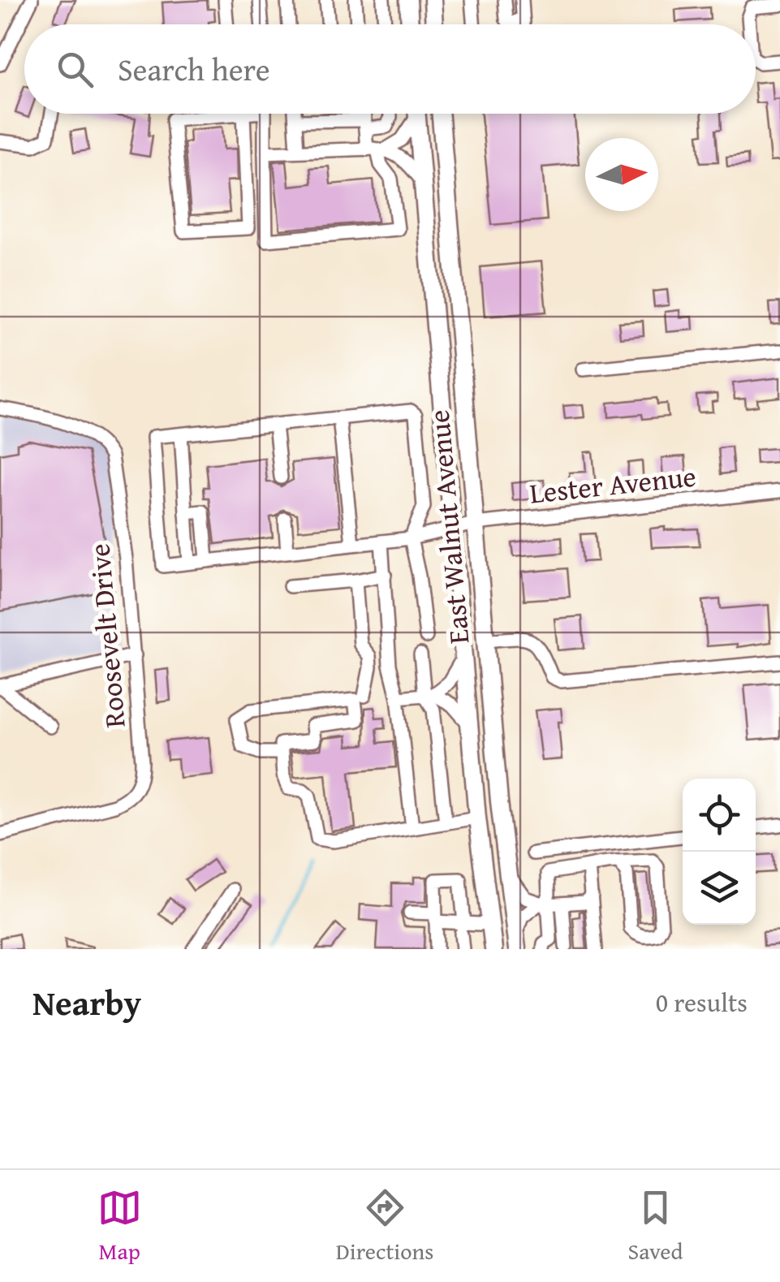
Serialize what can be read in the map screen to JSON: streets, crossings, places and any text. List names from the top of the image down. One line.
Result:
{"streets":{"main road":["East Walnut Avenue"],"street":["Lester Avenue","Roosevelt Drive"]},"crossings":[["Lester Avenue","East Walnut Avenue"]],"north":"right","page":{"search":"Search here","heading":["Nearby","0 results"],"nav":["Map","Directions","Saved"]}}
